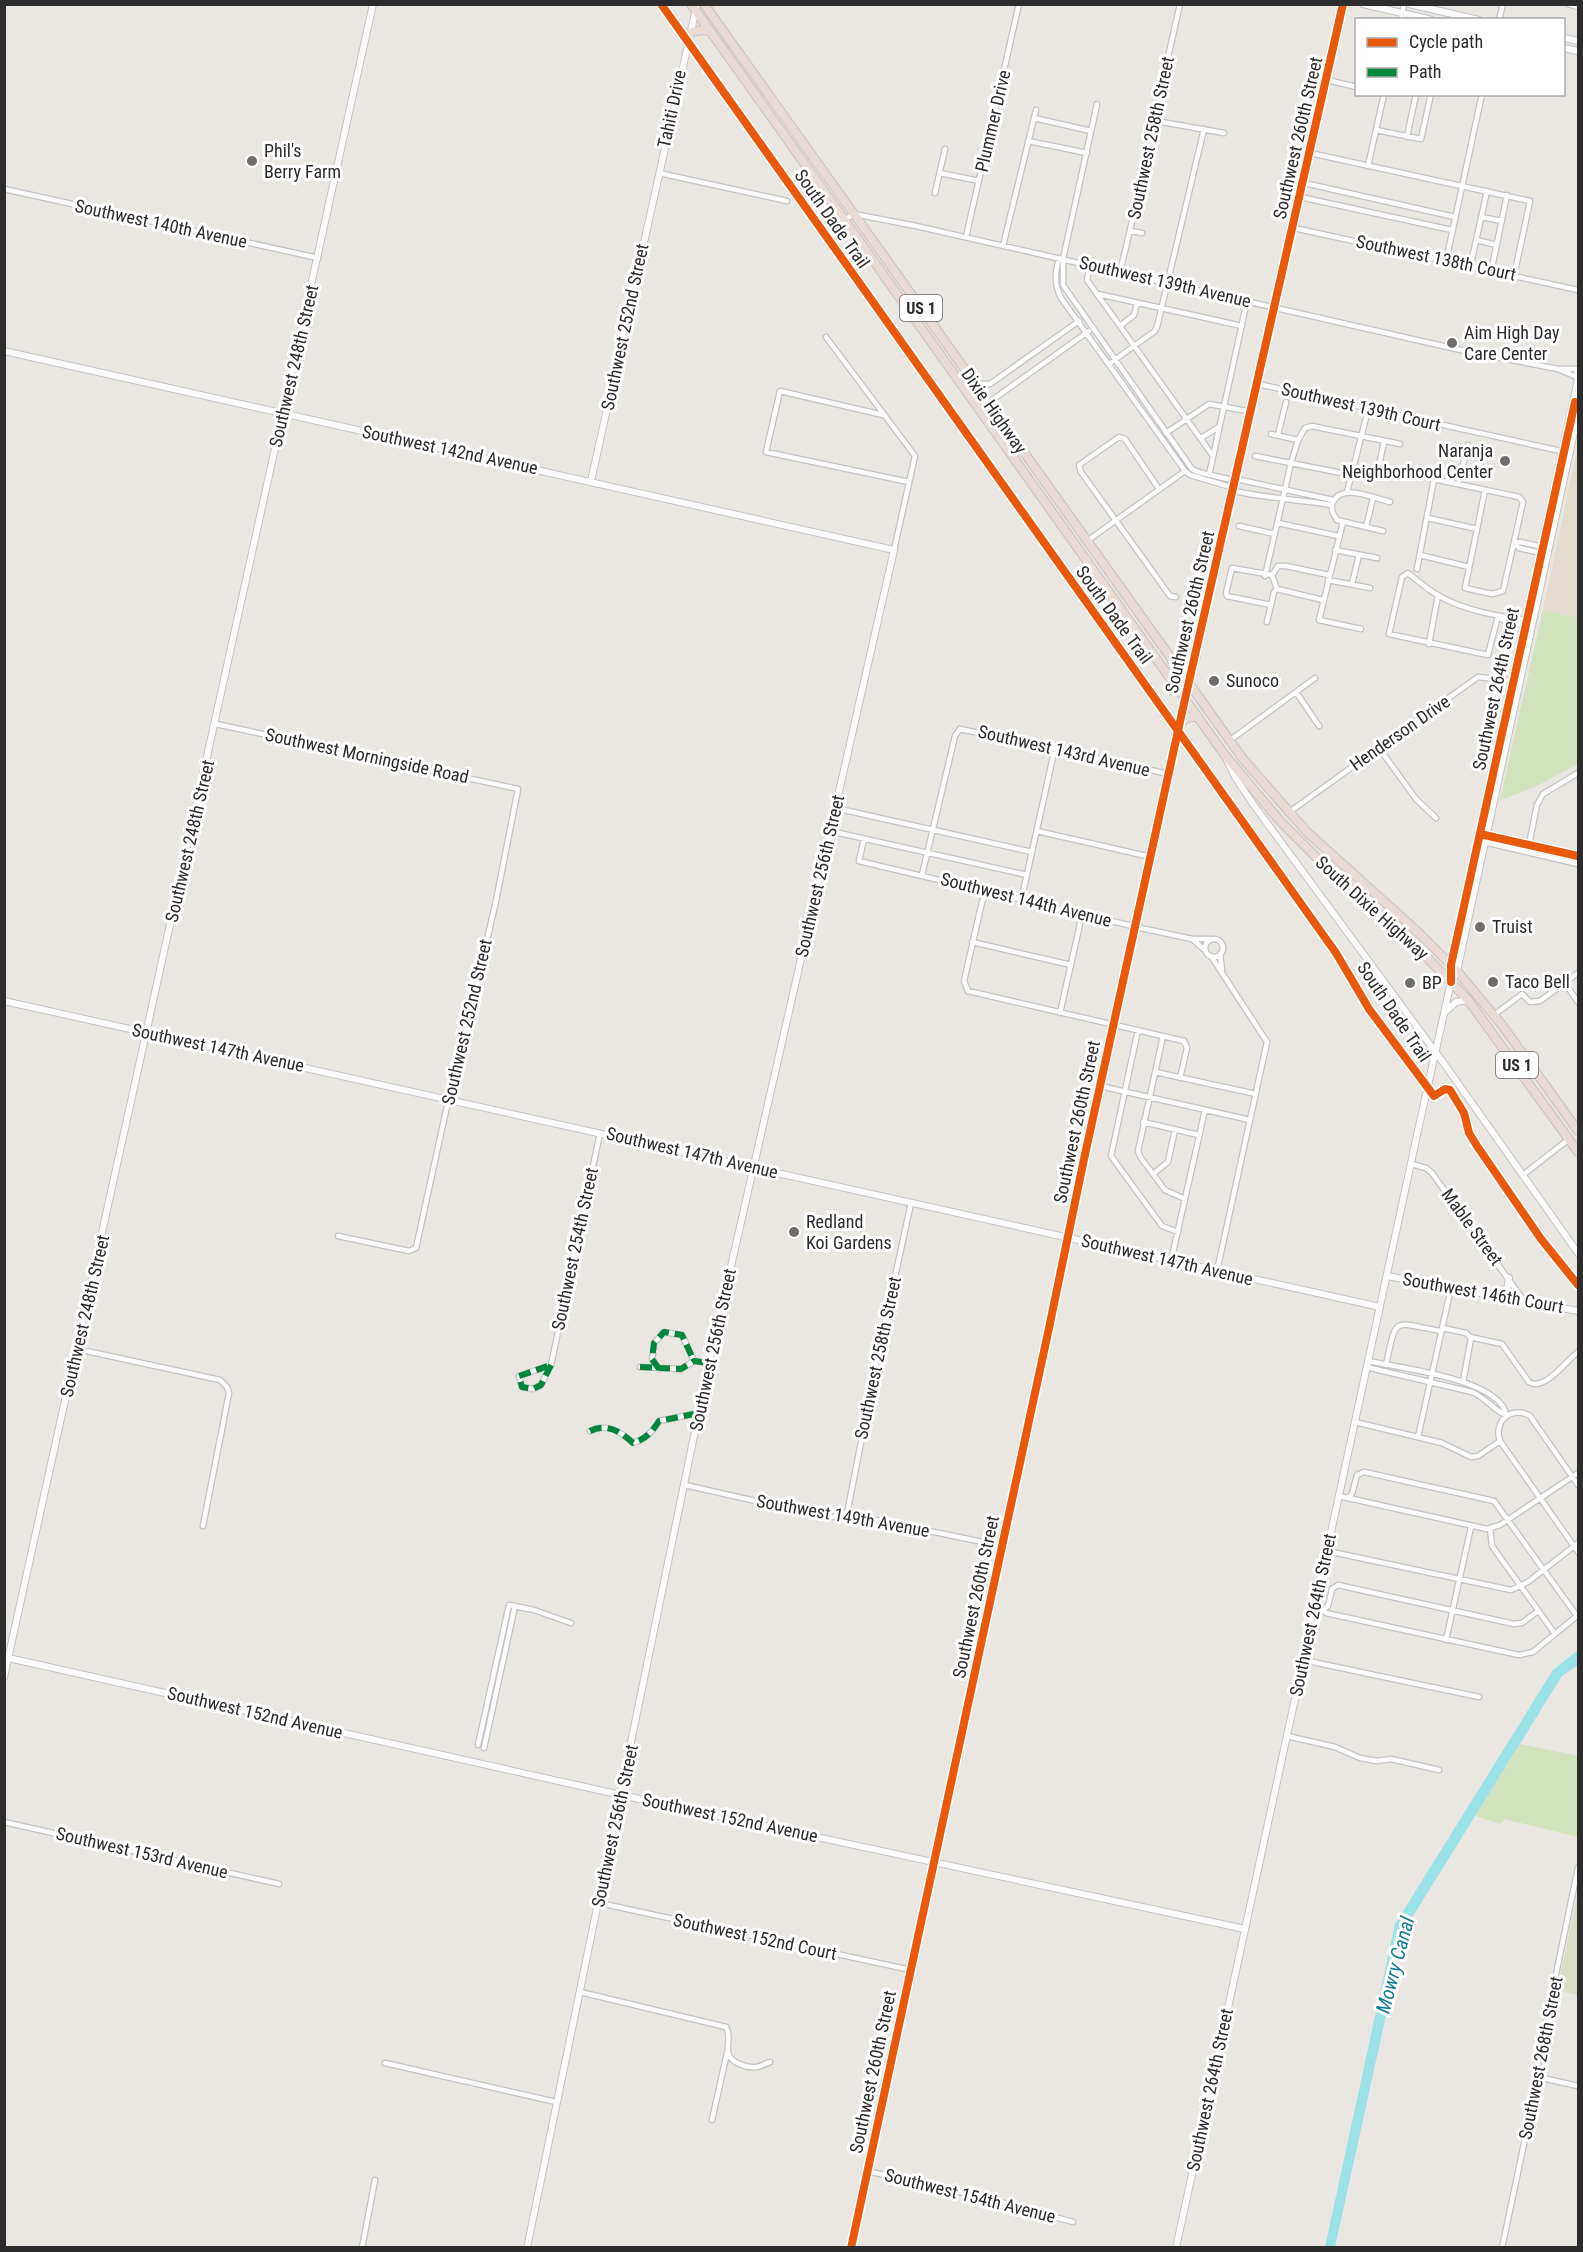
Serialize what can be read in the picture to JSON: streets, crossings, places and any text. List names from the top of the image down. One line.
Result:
{"streets":{"highway":["US 1","Dixie Highway","South Dixie Highway"],"street":["Tahiti Drive","Plummer Drive","Southwest 258th Street","Southwest 260th Street","Southwest 140th Avenue","Southwest 138th Court","Southwest 139th Avenue","Southwest 252nd Street","Southwest 248th Street","Southwest 139th Court","Southwest 142nd Avenue","Southwest 264th Street","Henderson Drive","Southwest 143rd Avenue","Southwest Morningside Road","Southwest 256th Street","Southwest 144th Avenue","Southwest 147th Avenue","Mable Street","Southwest 254th Street","Southwest 146th Court","Southwest 149th Avenue","Southwest 152nd Avenue","Southwest 153rd Avenue","Southwest 152nd Court","Southwest 268th Street","Southwest 154th Avenue"],"cycle path":["South Dade Trail"]},"crossings":[["Tahiti Drive","Southwest 252nd Street"],["Tahiti Drive","Dixie Highway"],["Plummer Drive","Southwest 139th Avenue"],["Southwest 258th Street","Southwest 139th Avenue"],["Southwest 258th Street","Southwest 147th Avenue"],["Southwest 258th Street","Southwest 149th Avenue"],["Southwest 260th Street","Southwest 138th Court"],["Southwest 260th Street","Southwest 139th Avenue"],["Southwest 260th Street","Southwest 139th Court"],["Southwest 260th Street","Dixie Highway"],["Southwest 260th Street","Southwest 143rd Avenue"],["Southwest 260th Street","Southwest 144th Avenue"],["Southwest 260th Street","Southwest 147th Avenue"],["Southwest 260th Street","Southwest 149th Avenue"],["Southwest 260th Street","Southwest 152nd Avenue"],["Southwest 260th Street","Southwest 152nd Court"],["Southwest 260th Street","Southwest 154th Avenue"],["Southwest 140th Avenue","Southwest 248th Street"],["Southwest 139th Avenue","Dixie Highway"],["Southwest 139th Avenue","Southwest 264th Street"],["Southwest 252nd Street","Southwest 142nd Avenue"],["Southwest 252nd Street","Southwest Morningside Road"],["Southwest 252nd Street","Southwest 147th Avenue"],["Southwest 248th Street","Southwest 142nd Avenue"],["Southwest 248th Street","Southwest Morningside Road"],["Southwest 248th Street","Southwest 147th Avenue"],["Southwest 248th Street","Southwest 152nd Avenue"],["Southwest 139th Court","Southwest 264th Street"],["Dixie Highway","Henderson Drive"],["Dixie Highway","South Dixie Highway"],["Southwest 142nd Avenue","Southwest 256th Street"],["Southwest 264th Street","Henderson Drive"],["Southwest 264th Street","South Dixie Highway"],["Southwest 264th Street","Southwest 147th Avenue"],["Southwest 264th Street","Mable Street"],["Southwest 264th Street","Southwest 146th Court"],["Southwest 264th Street","Southwest 152nd Avenue"],["Henderson Drive","South Dixie Highway"],["Southwest 256th Street","Southwest 147th Avenue"],["Southwest 256th Street","Southwest 149th Avenue"],["Southwest 256th Street","Southwest 152nd Avenue"],["Southwest 256th Street","Southwest 152nd Court"],["Southwest 147th Avenue","Southwest 254th Street"],["Mable Street","Southwest 146th Court"]],"water":["Mowry Canal"],"places":["Phil's Berry Farm","Aim High Day Care Center","Naranja Neighborhood Center","Sunoco","Truist","Taco Bell","BP","Redland Koi Gardens"],"legend":["Cycle path","Path"]}
